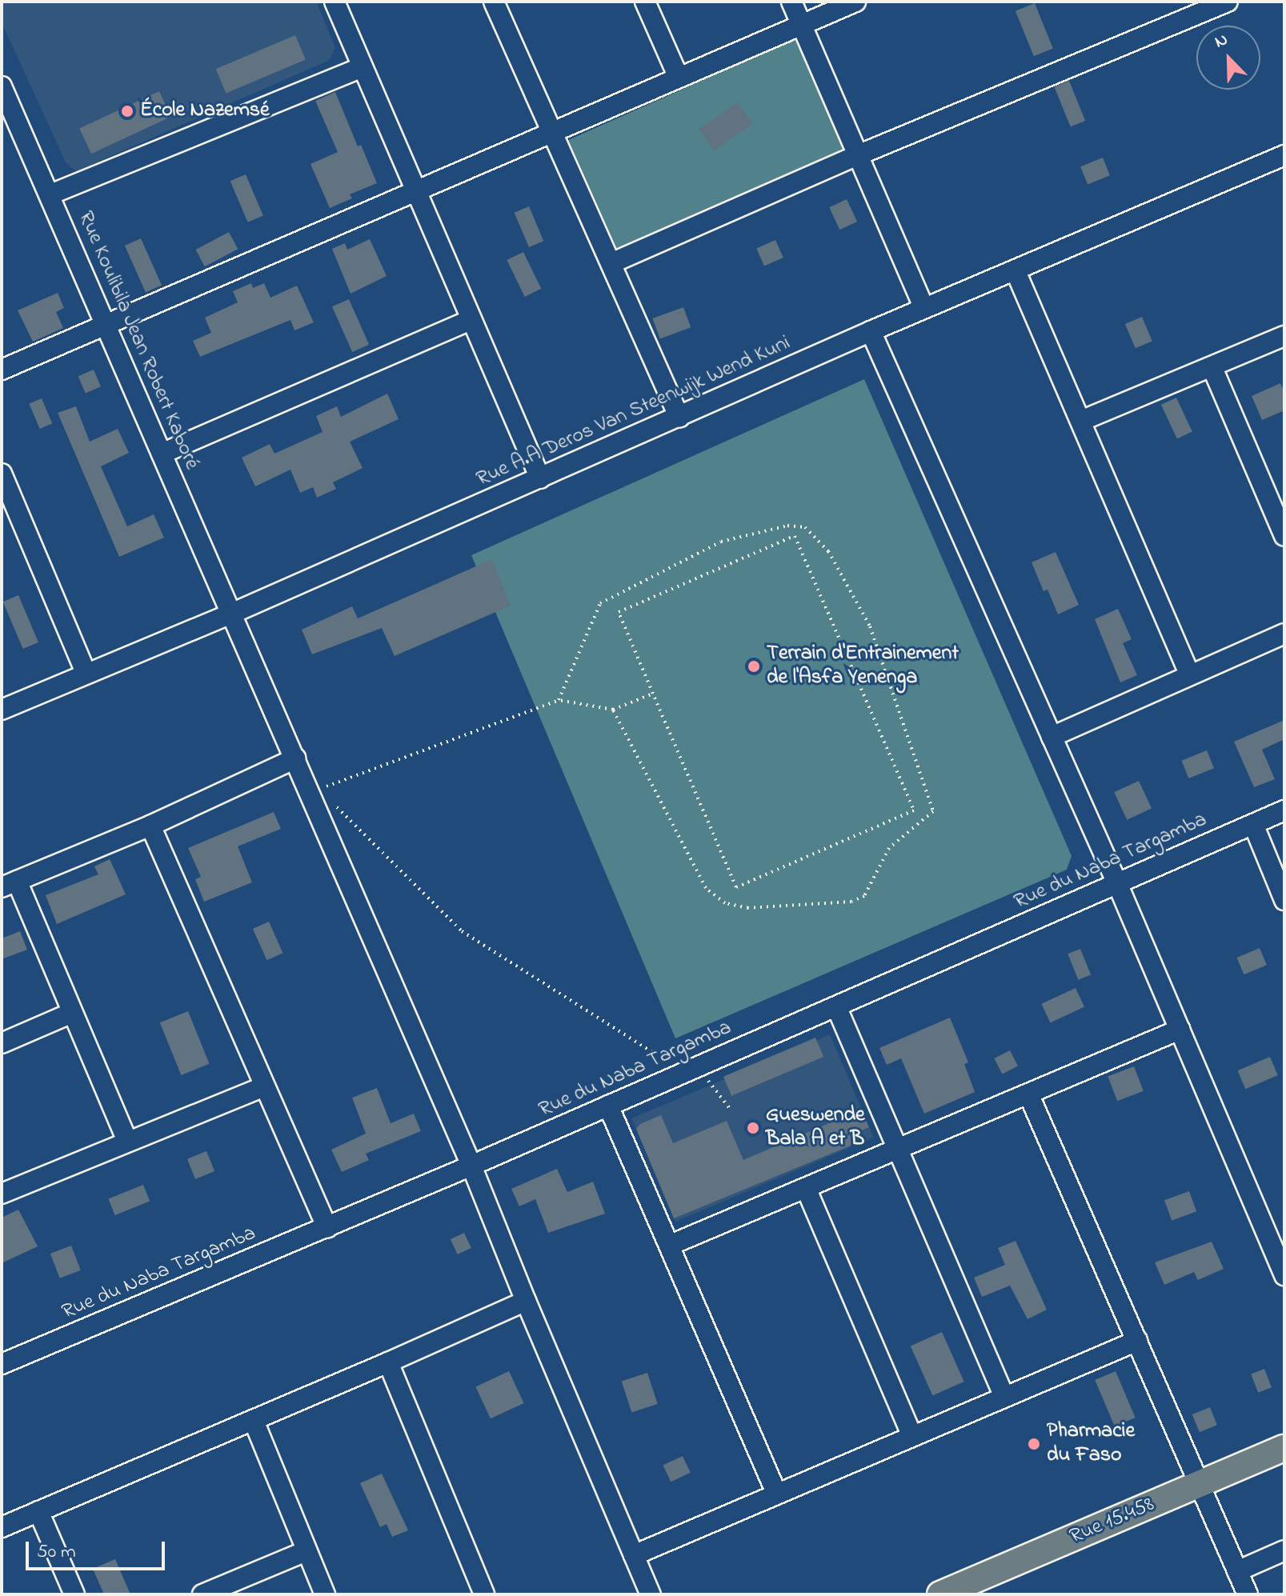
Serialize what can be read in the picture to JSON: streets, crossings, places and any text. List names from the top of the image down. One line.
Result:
{"streets":{"main road":["Rue 15.458"],"street":["Rue Koulibila Jean Robert Kaboré","Rue A.A Deros Van Steenwijk Wend Kuni","Rue du Naba Targamba"]},"crossings":[["Rue Koulibila Jean Robert Kaboré","Rue A.A Deros Van Steenwijk Wend Kuni"],["Rue Koulibila Jean Robert Kaboré","Rue du Naba Targamba"]],"places":["École Nazemsé","Terrain d'Entrainement de l'Asfa Yenenga","Gueswende Bala A et B","Pharmacie du Faso"],"scale_bar":"50 m","north":"top left"}
